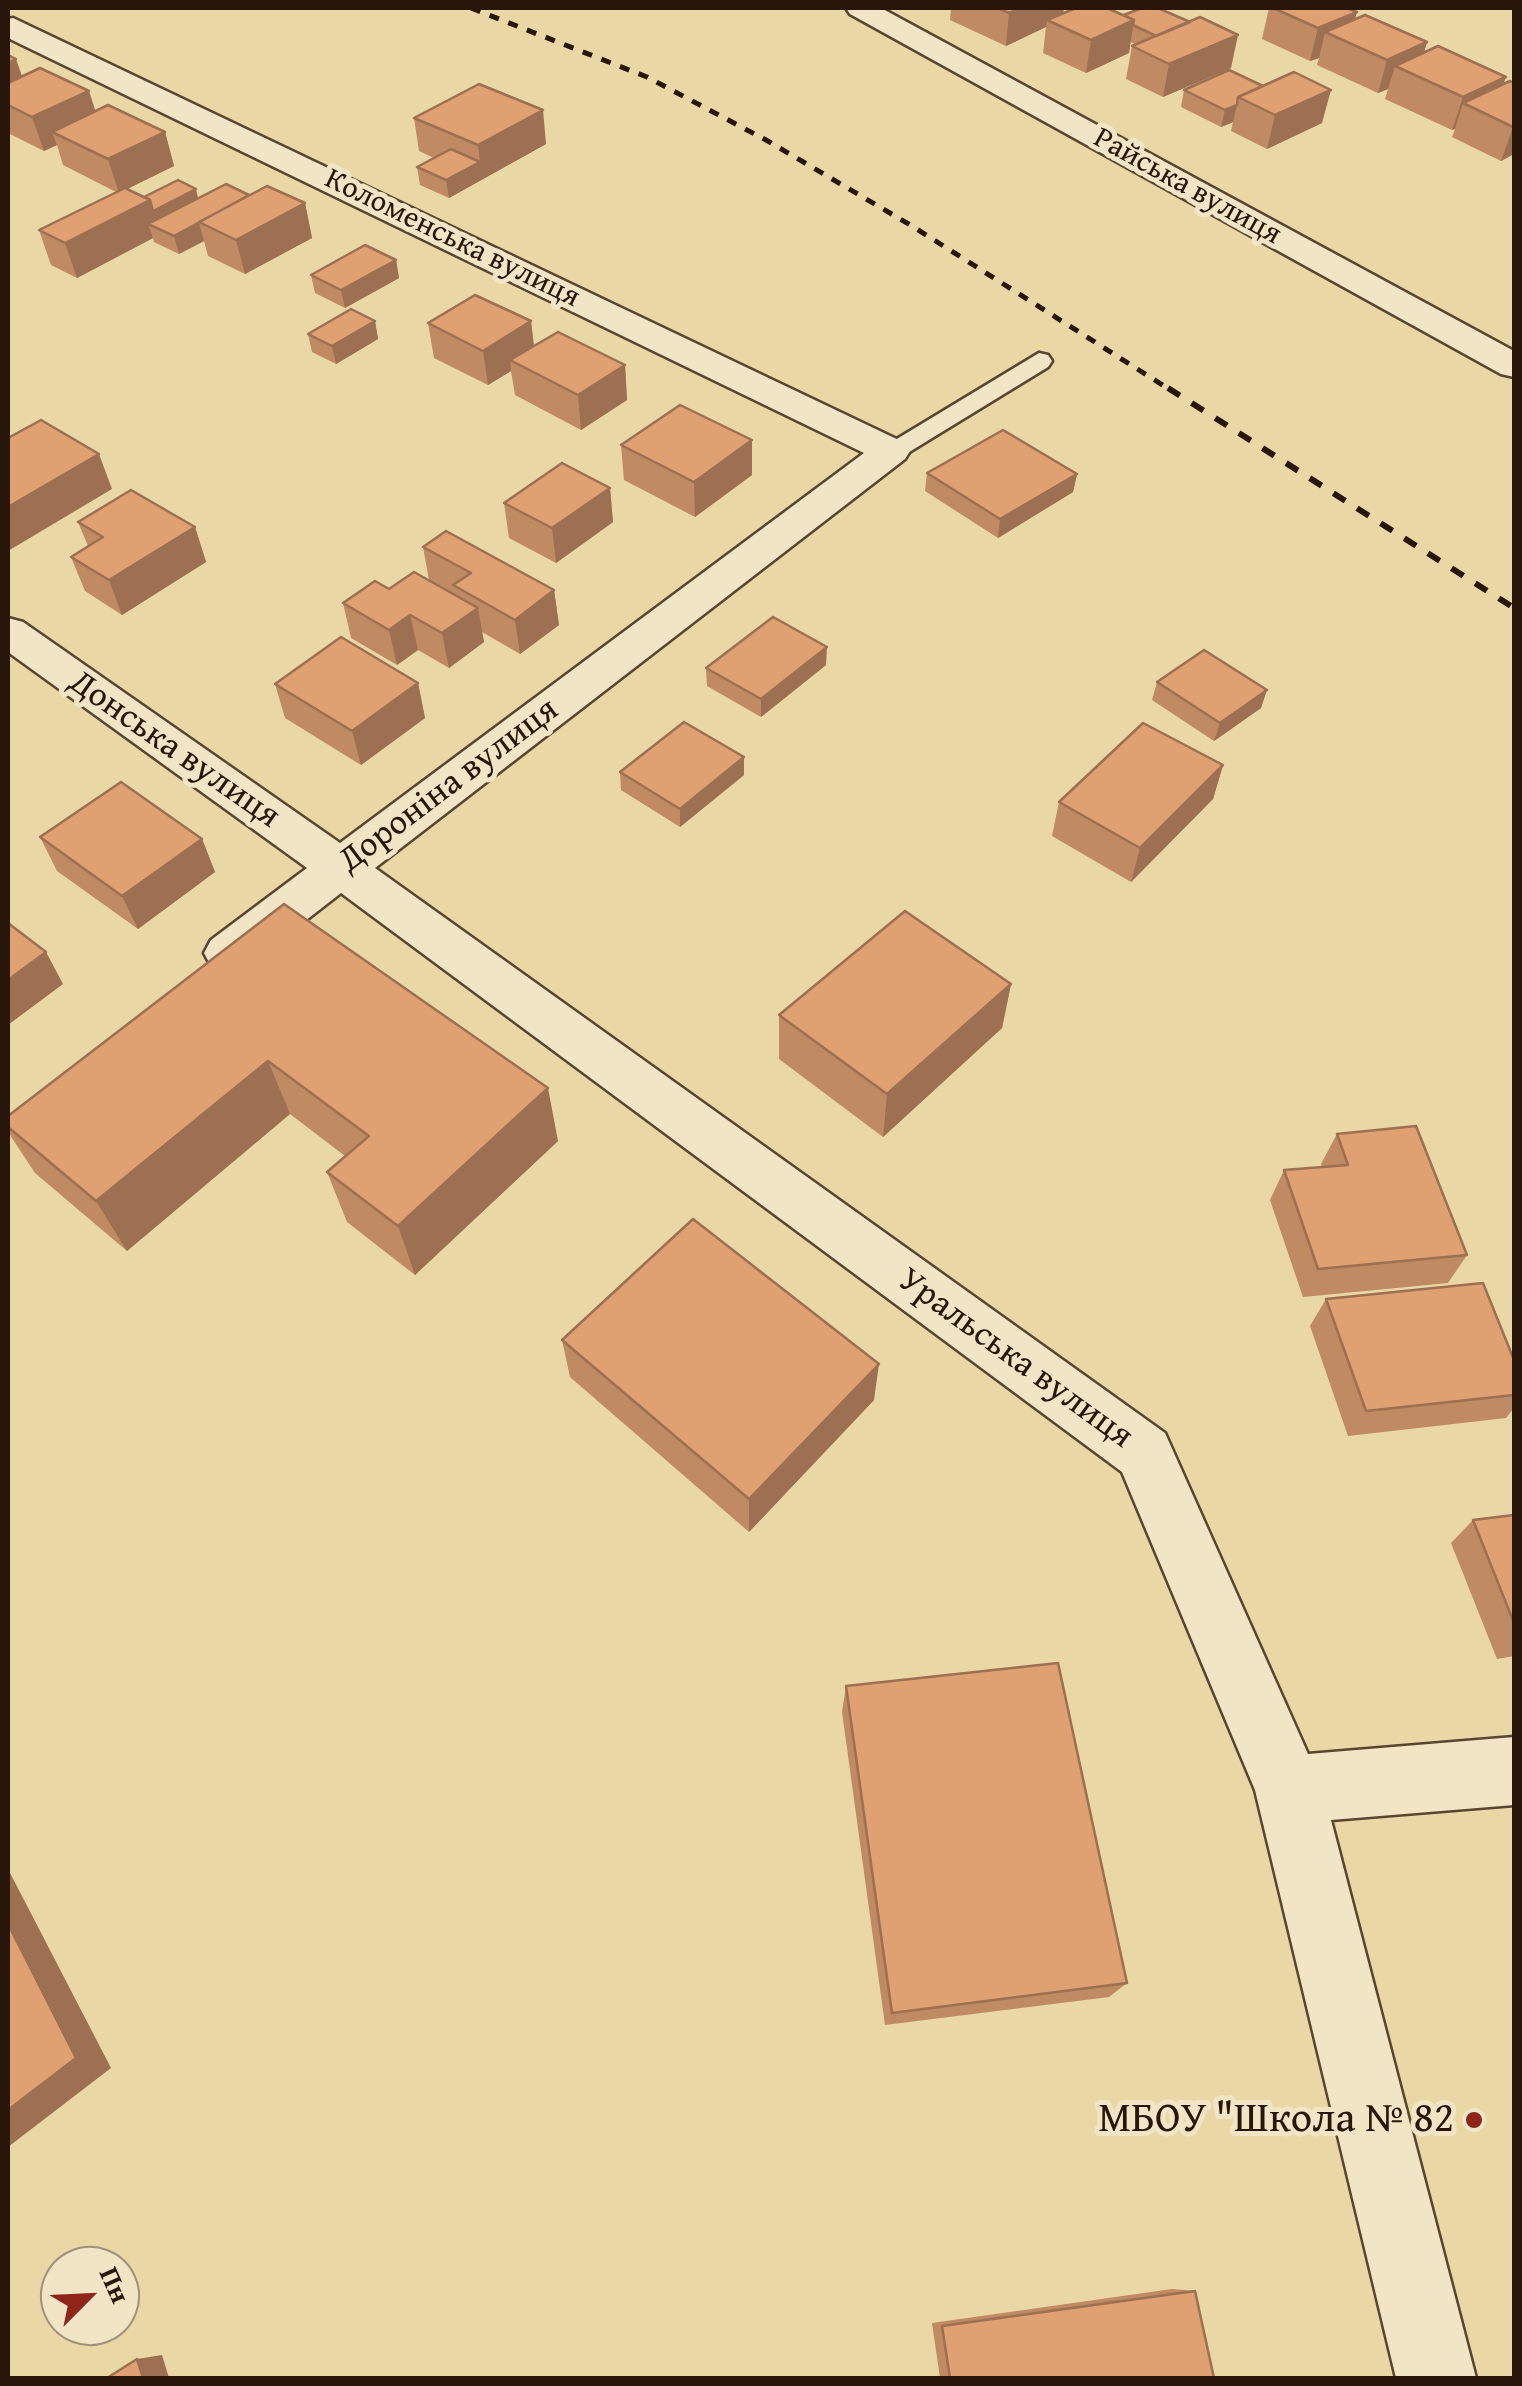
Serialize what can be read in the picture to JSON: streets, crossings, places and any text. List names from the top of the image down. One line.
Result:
{"streets":{"street":["Райська вулиця","Коломенська вулиця","Донська вулиця","Дороніна вулиця","Уральська вулиця"]},"crossings":[["Коломенська вулиця","Дороніна вулиця"],["Донська вулиця","Дороніна вулиця"],["Донська вулиця","Уральська вулиця"],["Дороніна вулиця","Уральська вулиця"]],"places":["МБОУ \"Школа № 82"],"north":"top right"}
